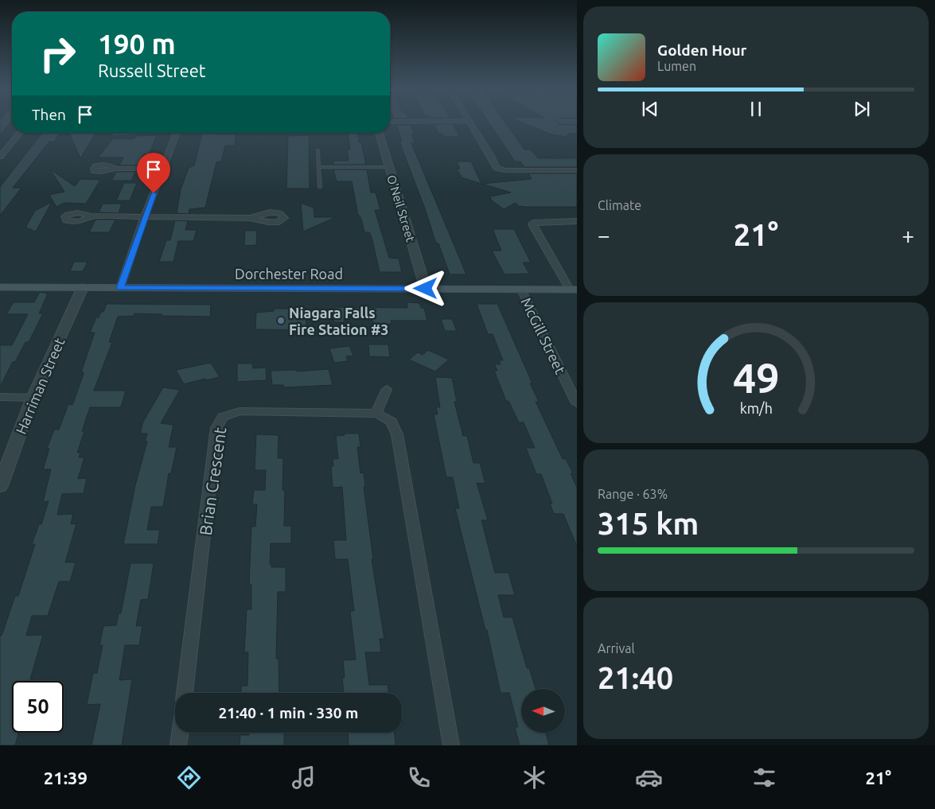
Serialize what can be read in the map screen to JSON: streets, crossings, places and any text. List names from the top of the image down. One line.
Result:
{"streets":{"main road":["Dorchester Road"],"street":["O'Neil Street","McGill Street","Harriman Street","Brian Crescent"]},"crossings":[["O'Neil Street","Dorchester Road"],["Dorchester Road","McGill Street"],["Dorchester Road","Harriman Street"]],"places":["Niagara Falls Fire Station #3"],"north":"left","page":{"turn":["190 m","Russell Street"],"song":["Golden Hour","Lumen"],"then":"Then","tile":["Climate",["Range · 63%","315 km"],["Arrival","21:40"]],"heat":["−","21°","+"],"limit":"50","trip":"21:40 · 1 min · 330 m","tabs":["21:39","21°"],"gauge":["49","km/h"]}}
